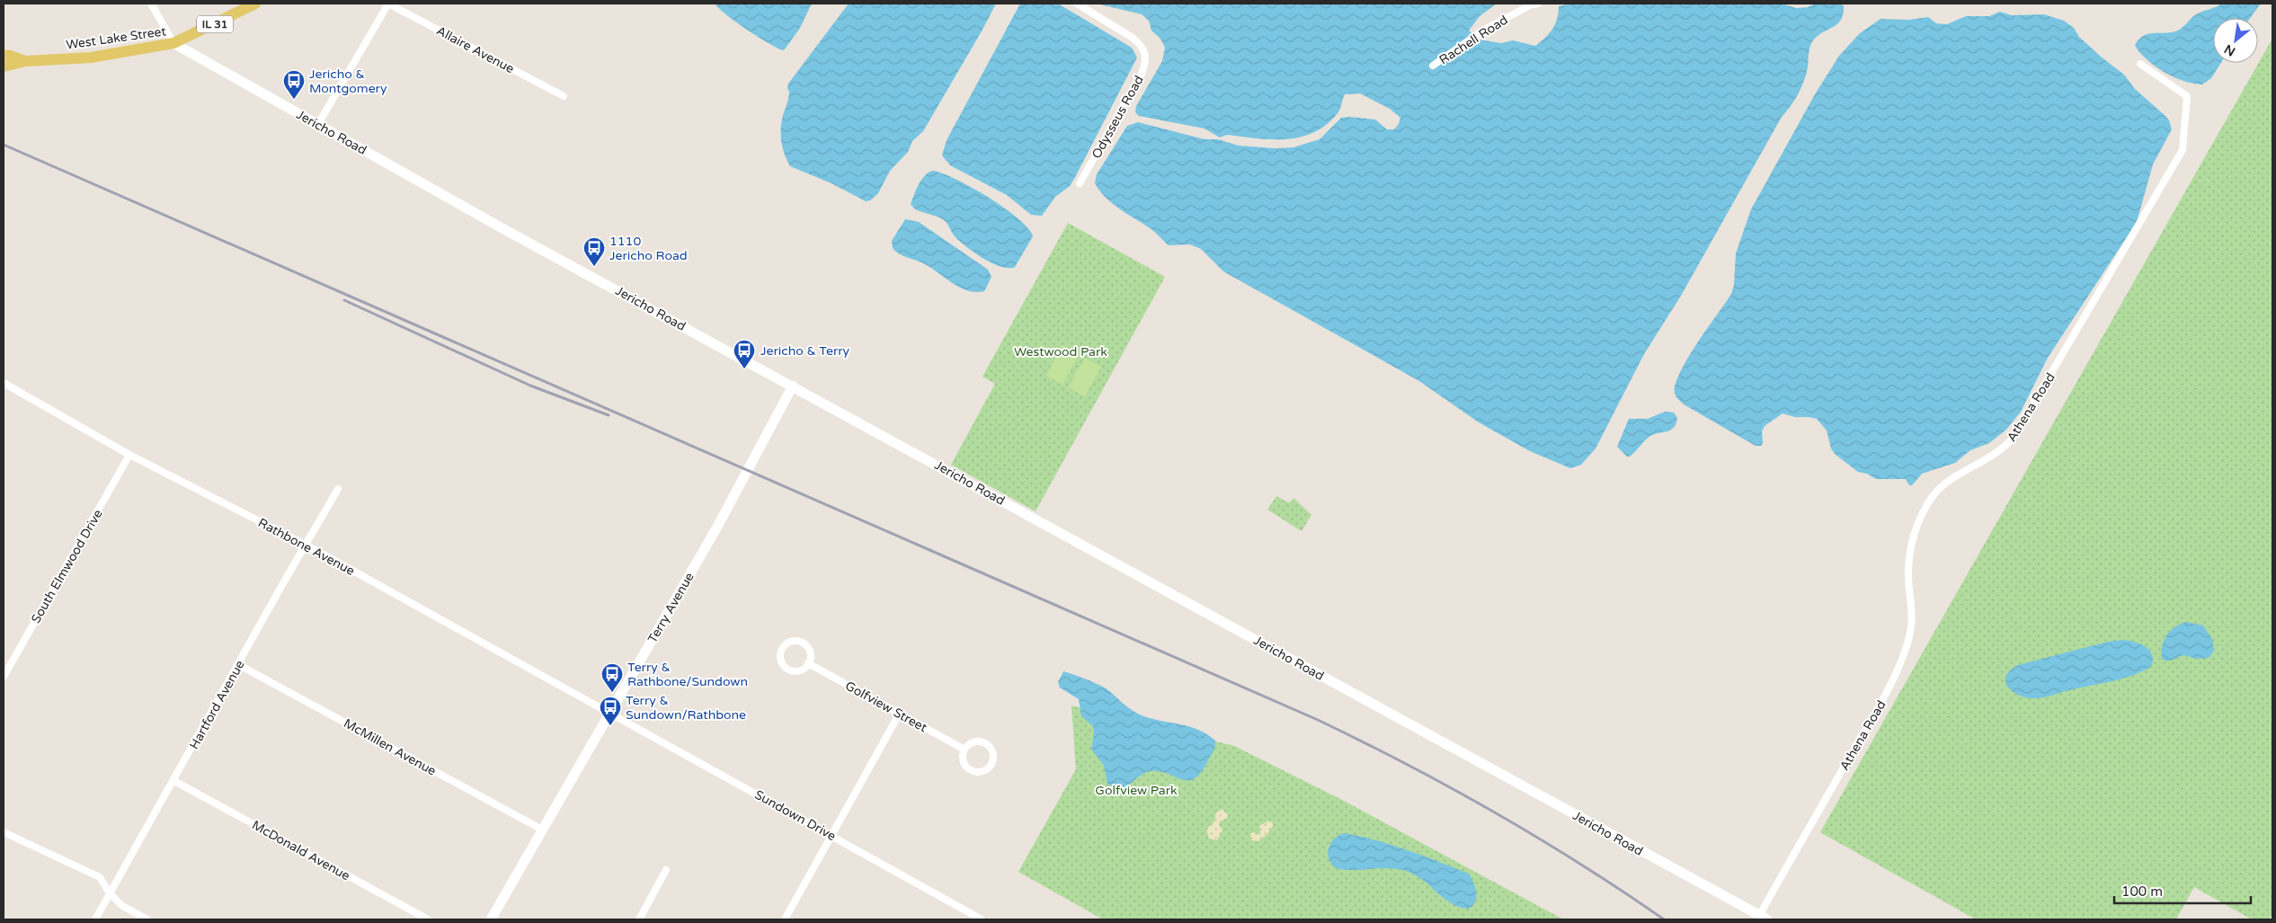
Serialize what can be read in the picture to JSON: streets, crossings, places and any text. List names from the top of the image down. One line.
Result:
{"streets":{"main road":["IL 31","West Lake Street","Jericho Road","Terry Avenue"],"street":["Rachell Road","Allaire Avenue","Odysseus Road","Athena Road","Rathbone Avenue","South Elmwood Drive","Hartford Avenue","Golfview Street","McMillen Avenue","Sundown Drive","McDonald Avenue"]},"crossings":[["West Lake Street","Jericho Road"],["Jericho Road","Athena Road"],["Jericho Road","Terry Avenue"],["Rathbone Avenue","South Elmwood Drive"],["Rathbone Avenue","Terry Avenue"],["Rathbone Avenue","Hartford Avenue"],["Rathbone Avenue","Sundown Drive"],["Terry Avenue","McMillen Avenue"],["Terry Avenue","Sundown Drive"],["Hartford Avenue","McMillen Avenue"],["Hartford Avenue","McDonald Avenue"]],"parks":["Westwood Park","Golfview Park"],"places":{"bus stop":["Jericho & Montgomery","1110 Jericho Road","Jericho & Terry","Terry & Rathbone/Sundown","Terry & Sundown/Rathbone"]},"scale_bar":"100 m","north":"bottom left"}
